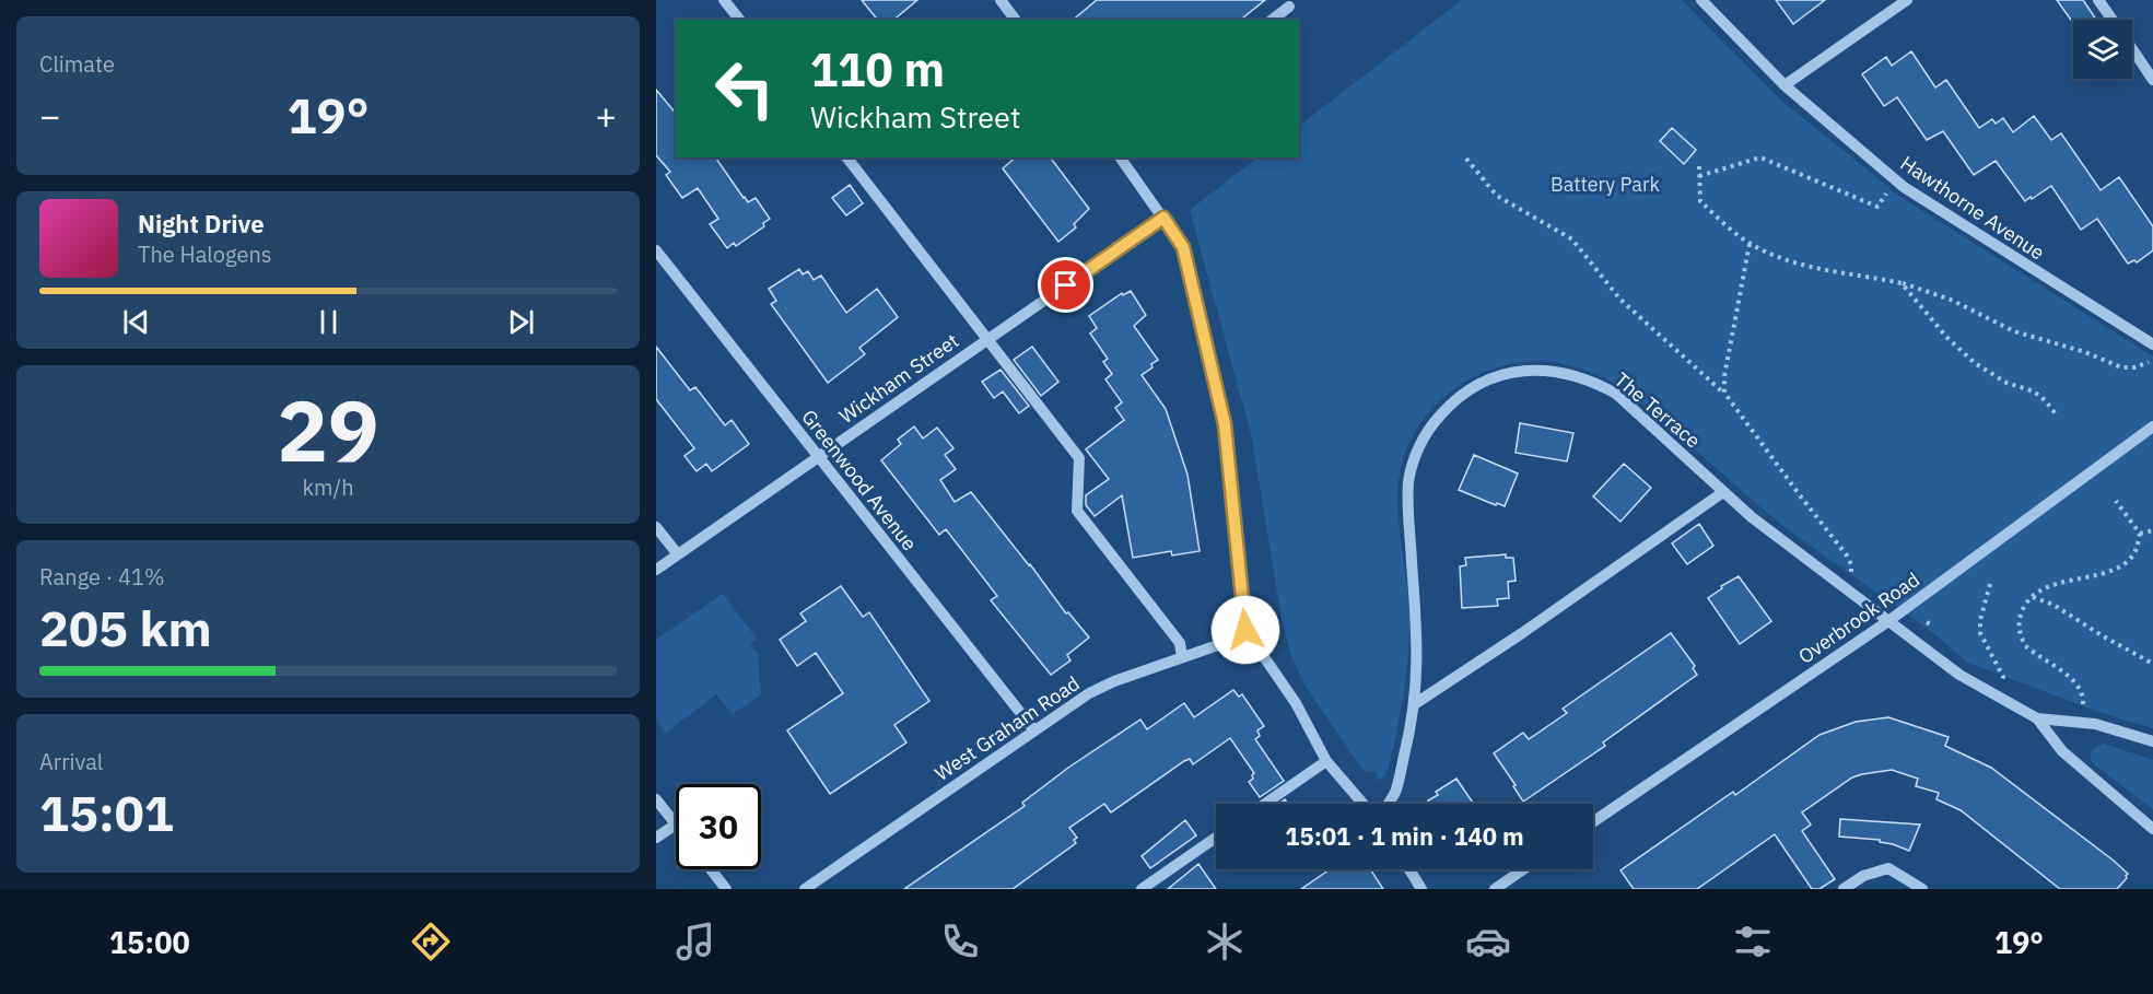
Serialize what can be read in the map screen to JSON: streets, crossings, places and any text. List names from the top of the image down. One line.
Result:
{"streets":{"street":["Hawthorne Avenue","Wickham Street","The Terrace","Greenwood Avenue","Overbrook Road","West Graham Road"]},"crossings":[["Wickham Street","Greenwood Avenue"],["The Terrace","Overbrook Road"],["Greenwood Avenue","West Graham Road"]],"parks":["Battery Park"],"page":{"tile":["Climate",["29","km/h"],["Range · 41%","205 km"],["Arrival","15:01"]],"turn":["110 m","Wickham Street"],"heat":["−","19°","+"],"song":["Night Drive","The Halogens"],"limit":"30","trip":"15:01 · 1 min · 140 m","tabs":["15:00","19°"]}}
